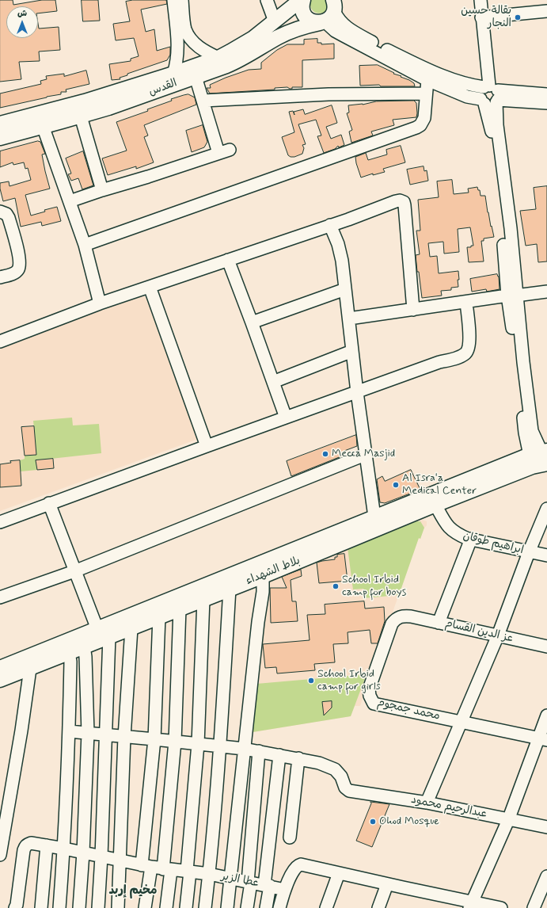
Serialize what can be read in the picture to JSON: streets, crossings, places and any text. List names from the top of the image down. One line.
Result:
{"streets":{"main road":["القدس","بلاط الشهداء"],"street":["ابراهيم طوقان","عز الدين القسام","محمد جمجوم","عبدالرحيم محمود","عطا الزير"]},"crossings":[["ابراهيم طوقان","بلاط الشهداء"],["عز الدين القسام","محمد جمجوم"]],"districts":["مخيم إربد"],"places":["بقالة حسين النجار","Mecca Masjid","Al Isra'a Medical Center","School Irbid camp for boys","School Irbid camp for girls","Ohod Mosque"],"north":"top"}
